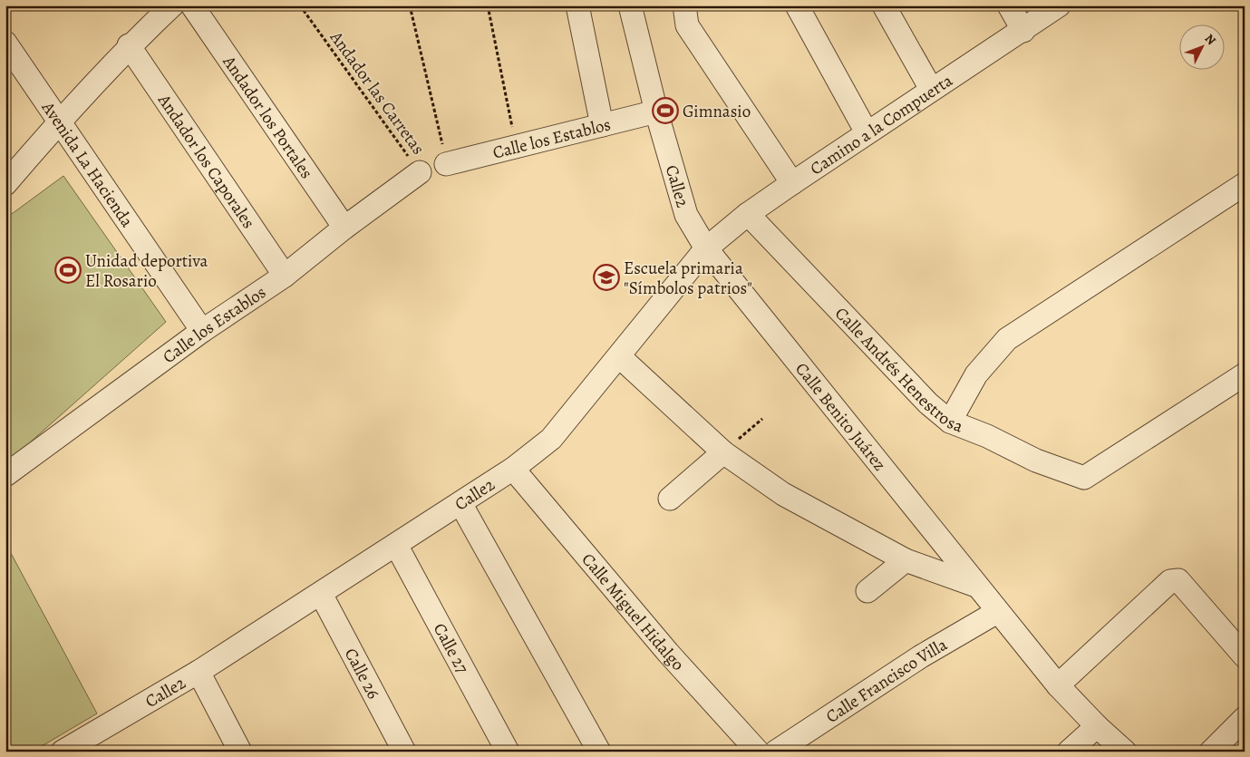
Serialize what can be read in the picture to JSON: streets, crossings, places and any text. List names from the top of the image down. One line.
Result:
{"streets":{"street":["Andador los Portales","Camino a la Compuerta","Calle los Establos","Andador los Caporales","Avenida La Hacienda","Calle2","Calle Andrés Henestrosa","Calle Benito Juárez","Calle Miguel Hidalgo","Calle 27","Calle 26","Calle Francisco Villa"],"path":["Andador las Carretas"]},"crossings":[["Andador las Carretas","Calle los Establos"],["Andador los Portales","Calle los Establos"],["Camino a la Compuerta","Calle2"],["Camino a la Compuerta","Calle Andrés Henestrosa"],["Camino a la Compuerta","Calle Benito Juárez"],["Calle los Establos","Andador los Caporales"],["Calle los Establos","Avenida La Hacienda"],["Calle los Establos","Calle2"],["Calle2","Calle Benito Juárez"],["Calle2","Calle Miguel Hidalgo"],["Calle2","Calle 27"],["Calle2","Calle 26"],["Calle Benito Juárez","Calle Francisco Villa"]],"places":{"sports":["Gimnasio","Unidad deportiva El Rosario"],"school or university":["Escuela primaria \"Símbolos patrios\""]},"north":"top right"}
